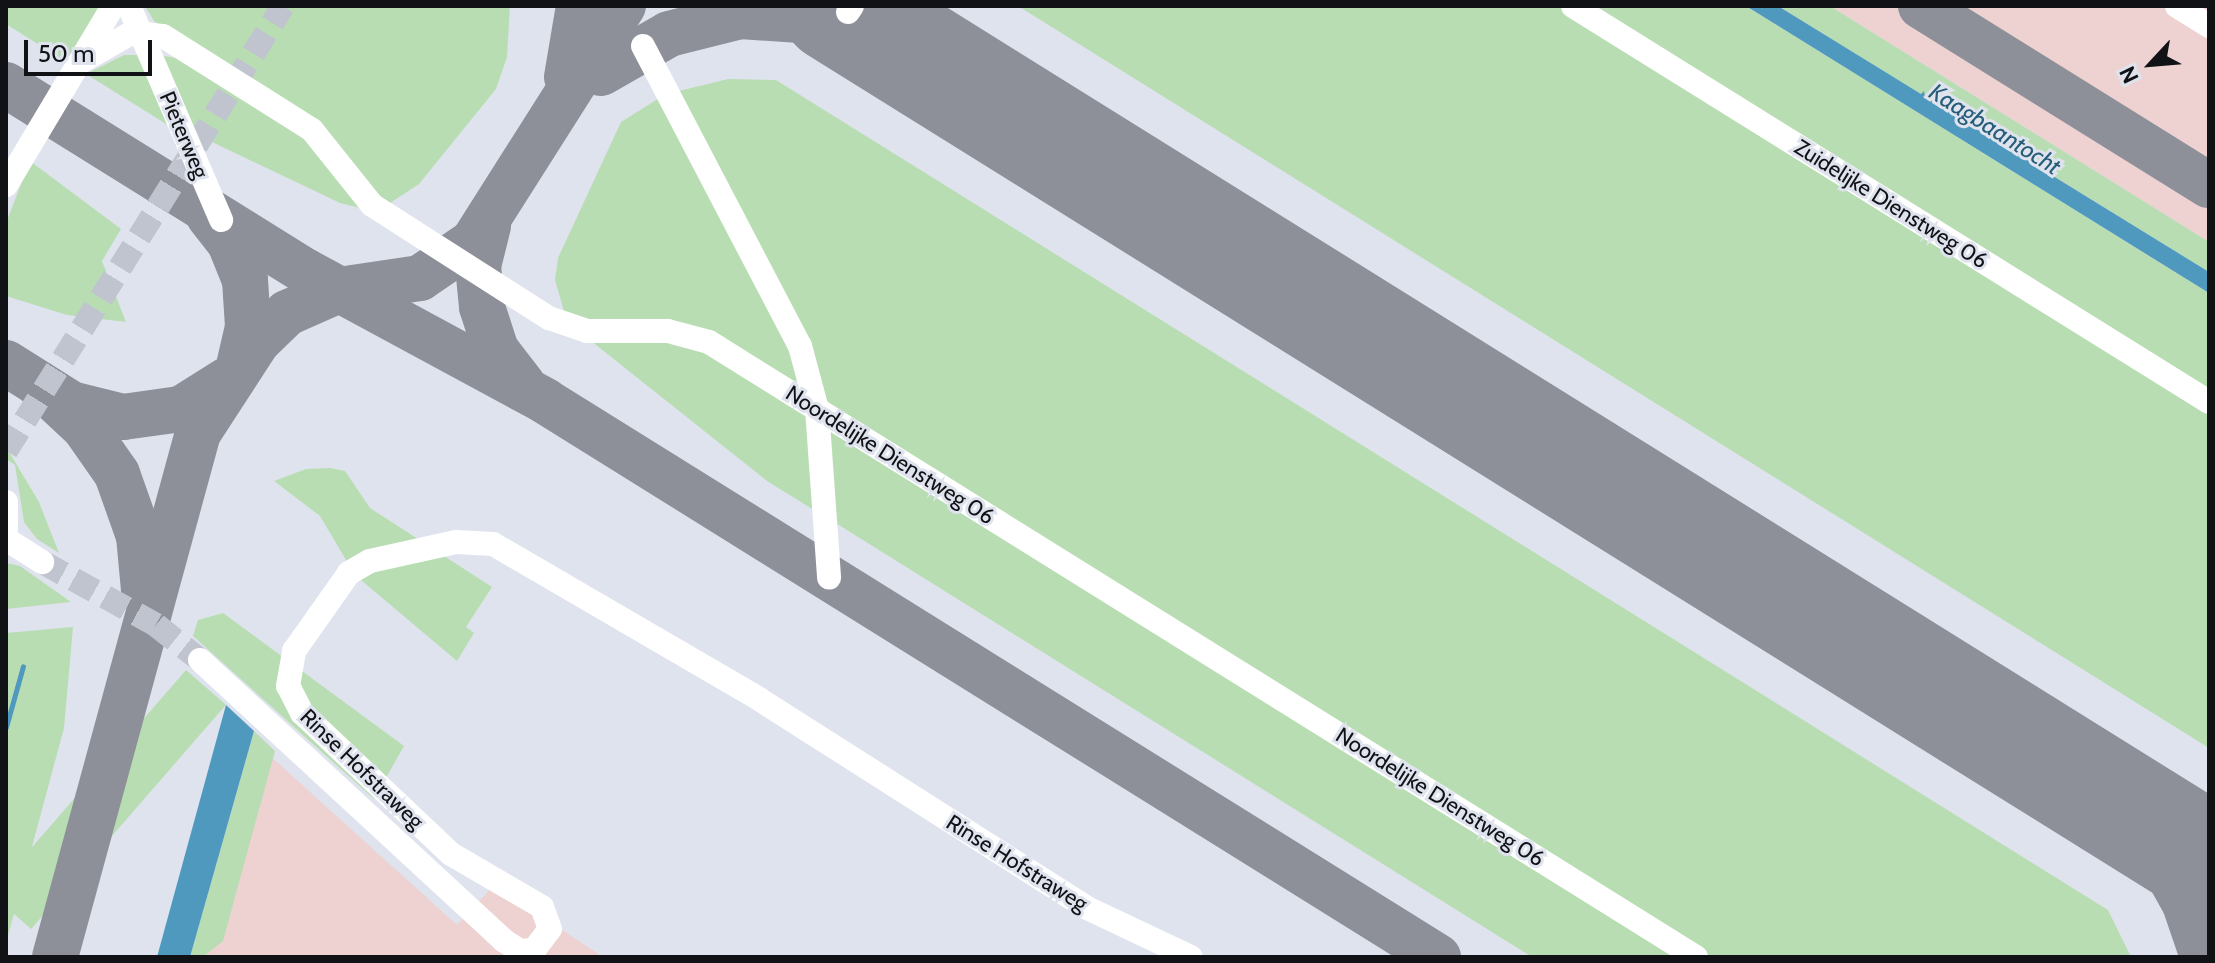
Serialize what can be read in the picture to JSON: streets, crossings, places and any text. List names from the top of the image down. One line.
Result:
{"streets":{"lane":["Pieterweg","Zuidelijke Dienstweg 06","Noordelijke Dienstweg 06","Rinse Hofstraweg"]},"crossings":[["Pieterweg","Noordelijke Dienstweg 06"]],"water":["Kaagbaantocht"],"scale_bar":"50 m","north":"bottom left"}
